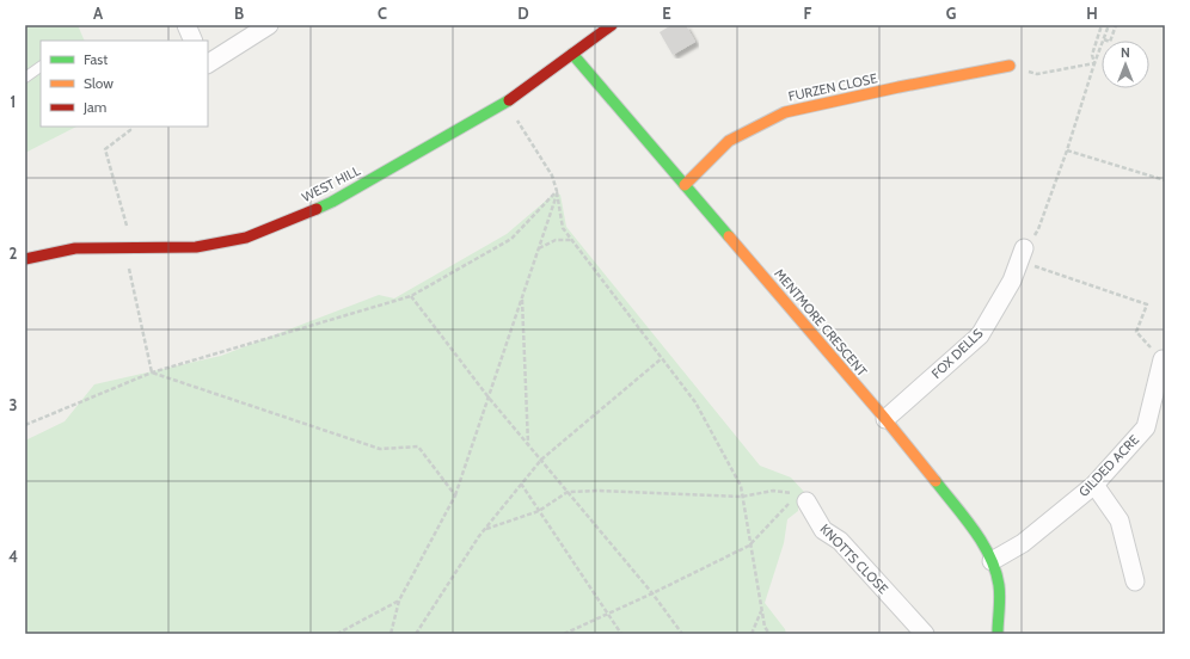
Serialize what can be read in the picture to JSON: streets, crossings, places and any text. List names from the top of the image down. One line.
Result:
{"streets":{"street":["FURZEN CLOSE","WEST HILL","MENTMORE CRESCENT","FOX DELLS","GILDED ACRE","KNOTTS CLOSE"]},"crossings":[["FURZEN CLOSE","MENTMORE CRESCENT"],["WEST HILL","MENTMORE CRESCENT"],["MENTMORE CRESCENT","FOX DELLS"],["MENTMORE CRESCENT","GILDED ACRE"]],"legend":["Fast","Slow","Jam"],"north":"top","grid":{"columns":["A","B","C","D","E","F","G","H"],"rows":["1","2","3","4"]}}
